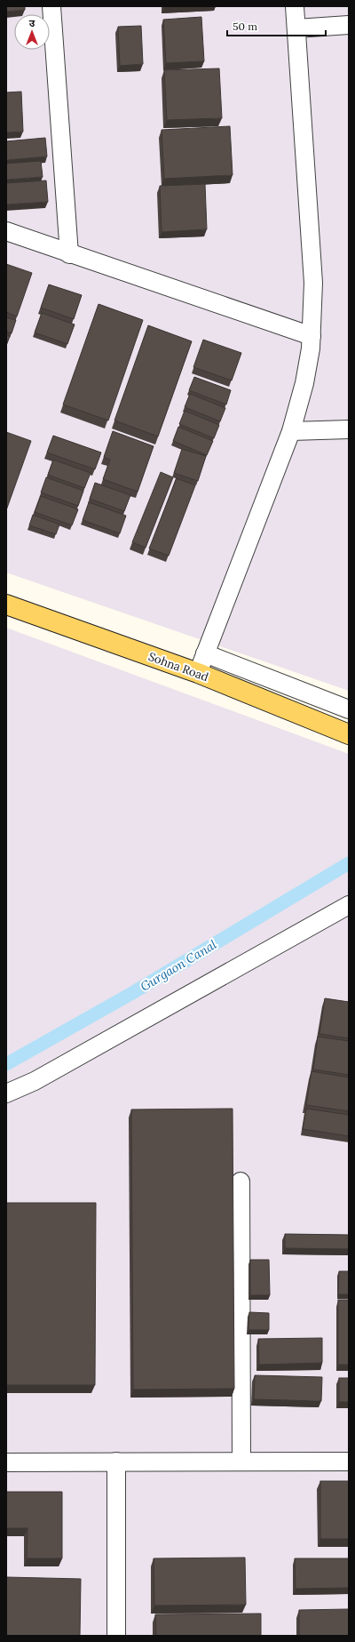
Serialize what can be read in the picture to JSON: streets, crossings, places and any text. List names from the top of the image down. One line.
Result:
{"streets":{"main road":["Sohna Road"]},"water":["Gurgaon Canal"],"scale_bar":"50 m","north":"top"}
